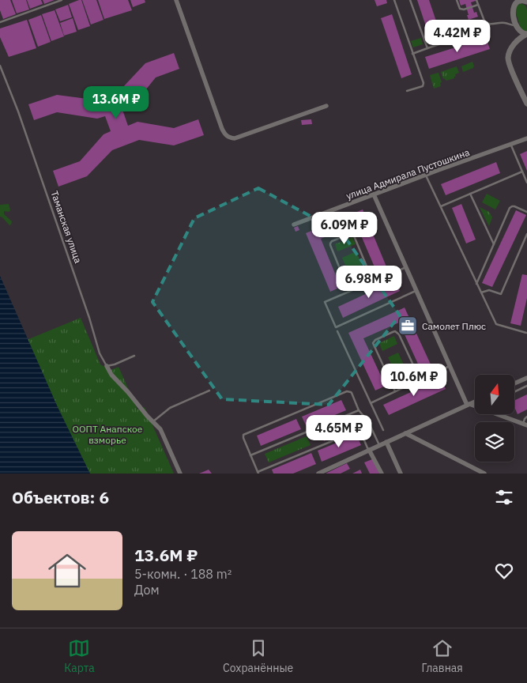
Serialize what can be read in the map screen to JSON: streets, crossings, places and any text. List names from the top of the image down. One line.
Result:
{"streets":{"street":["улица Адмирала Пустошкина"],"lane":["Таманская улица"]},"parks":["ООПТ Анапское взморье"],"places":{"office":["Самолет Плюс"]},"north":"top","page":{"price":["4.42M ₽","13.6M ₽","6.09M ₽","6.98M ₽","10.6M ₽","4.65M ₽"],"heading":"Объектов: 6","list":[{"name":"13.6M ₽","note":"5-комн. · 188 m² · Дом"}],"tabs":["Карта","Сохранённые","Главная"]}}
